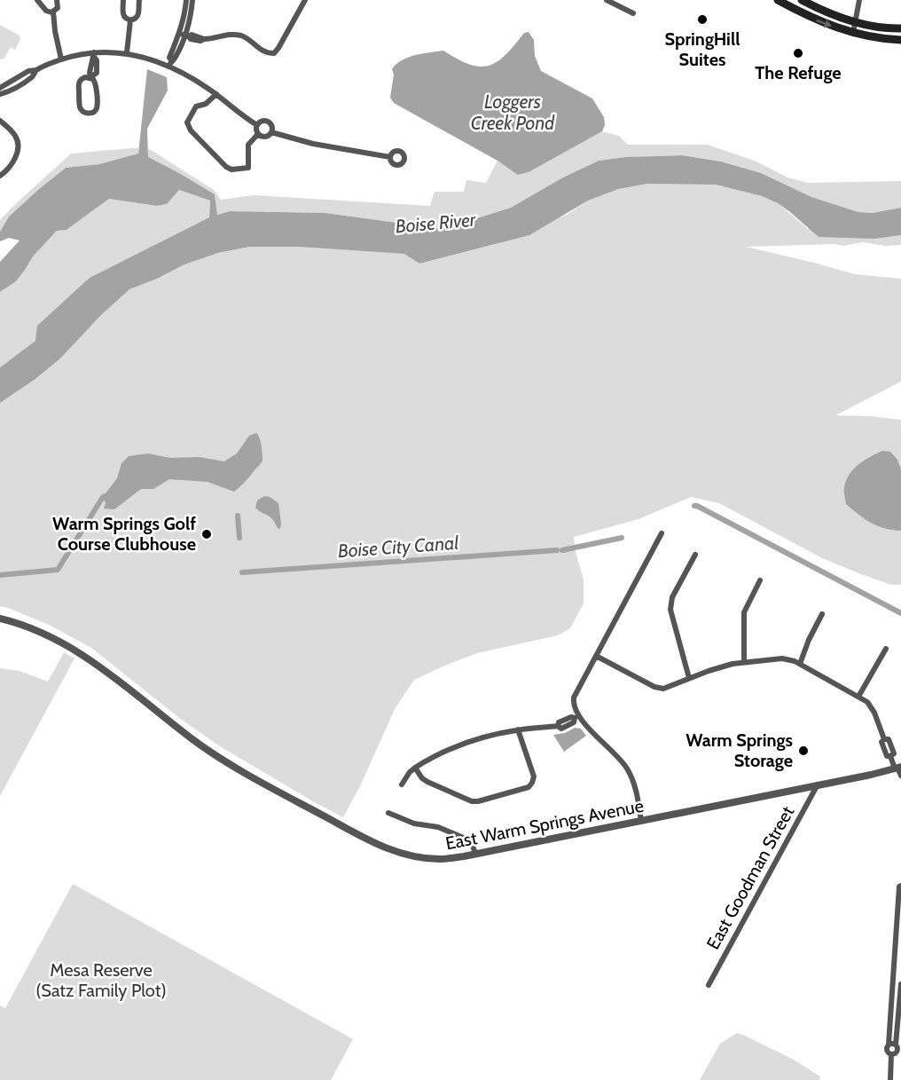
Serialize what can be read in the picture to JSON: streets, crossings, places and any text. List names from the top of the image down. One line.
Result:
{"streets":{"street":["East Warm Springs Avenue","East Goodman Street"]},"crossings":[["East Warm Springs Avenue","East Goodman Street"]],"water":["Loggers Creek Pond","Boise River","Boise City Canal"],"parks":["Mesa Reserve (Satz Family Plot)"],"places":["SpringHill Suites","The Refuge","Warm Springs Golf Course Clubhouse","Warm Springs Storage"]}
